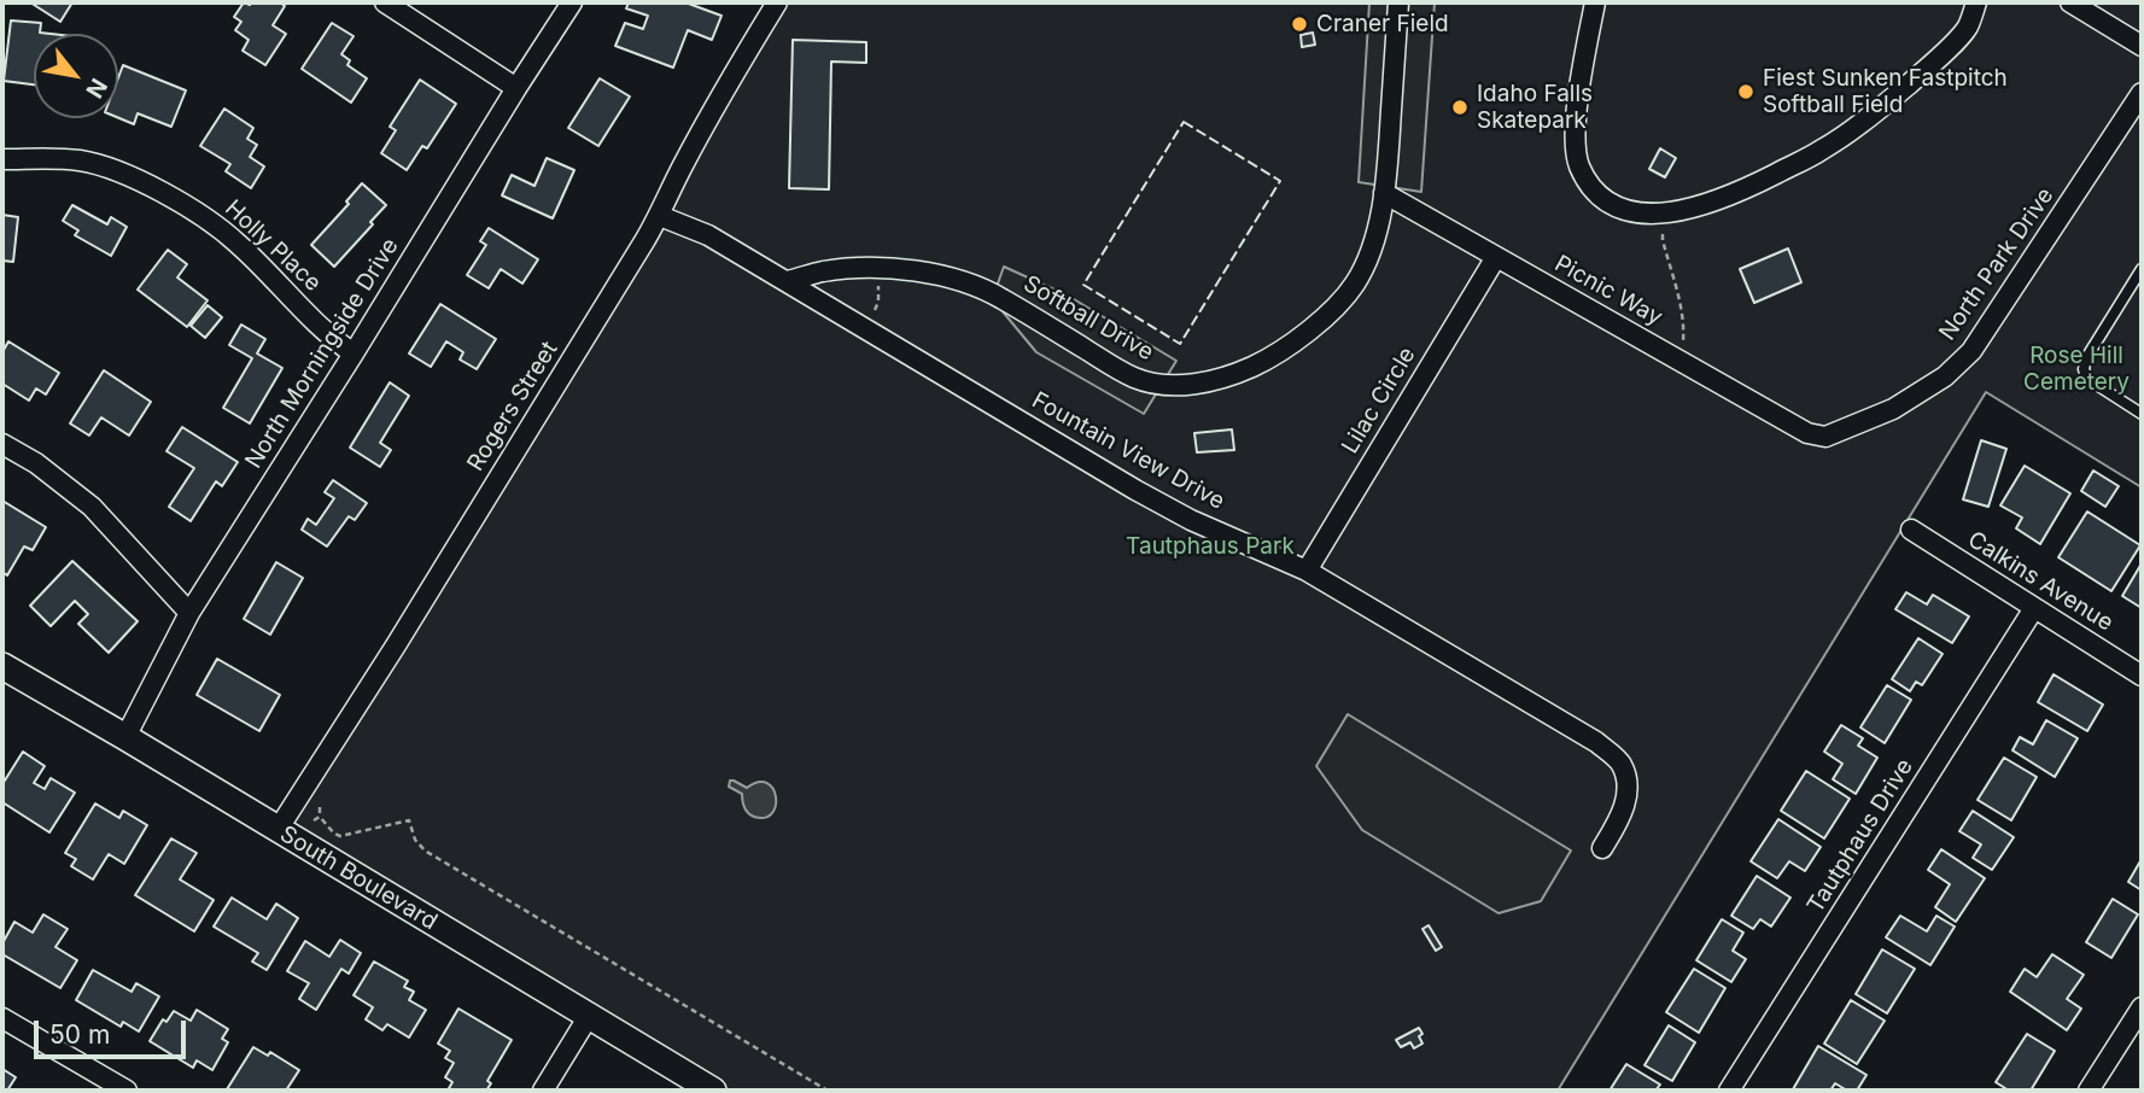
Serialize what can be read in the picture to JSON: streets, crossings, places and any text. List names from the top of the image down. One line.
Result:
{"streets":{"street":["Holly Place","North Park Drive","Picnic Way","Softball Drive","North Morningside Drive","Lilac Circle","Rogers Street","Fountain View Drive","Calkins Avenue","Tautphaus Drive","South Boulevard"]},"crossings":[["Holly Place","North Morningside Drive"],["North Park Drive","Picnic Way"],["Picnic Way","Softball Drive"],["Picnic Way","Lilac Circle"],["Softball Drive","Fountain View Drive"],["North Morningside Drive","South Boulevard"],["Lilac Circle","Fountain View Drive"],["Rogers Street","Fountain View Drive"],["Rogers Street","South Boulevard"],["Calkins Avenue","Tautphaus Drive"]],"parks":["Rose Hill Cemetery","Tautphaus Park"],"places":["Craner Field","Fiest Sunken Fastpitch Softball Field","Idaho Falls Skatepark"],"scale_bar":"50 m","north":"bottom right"}
